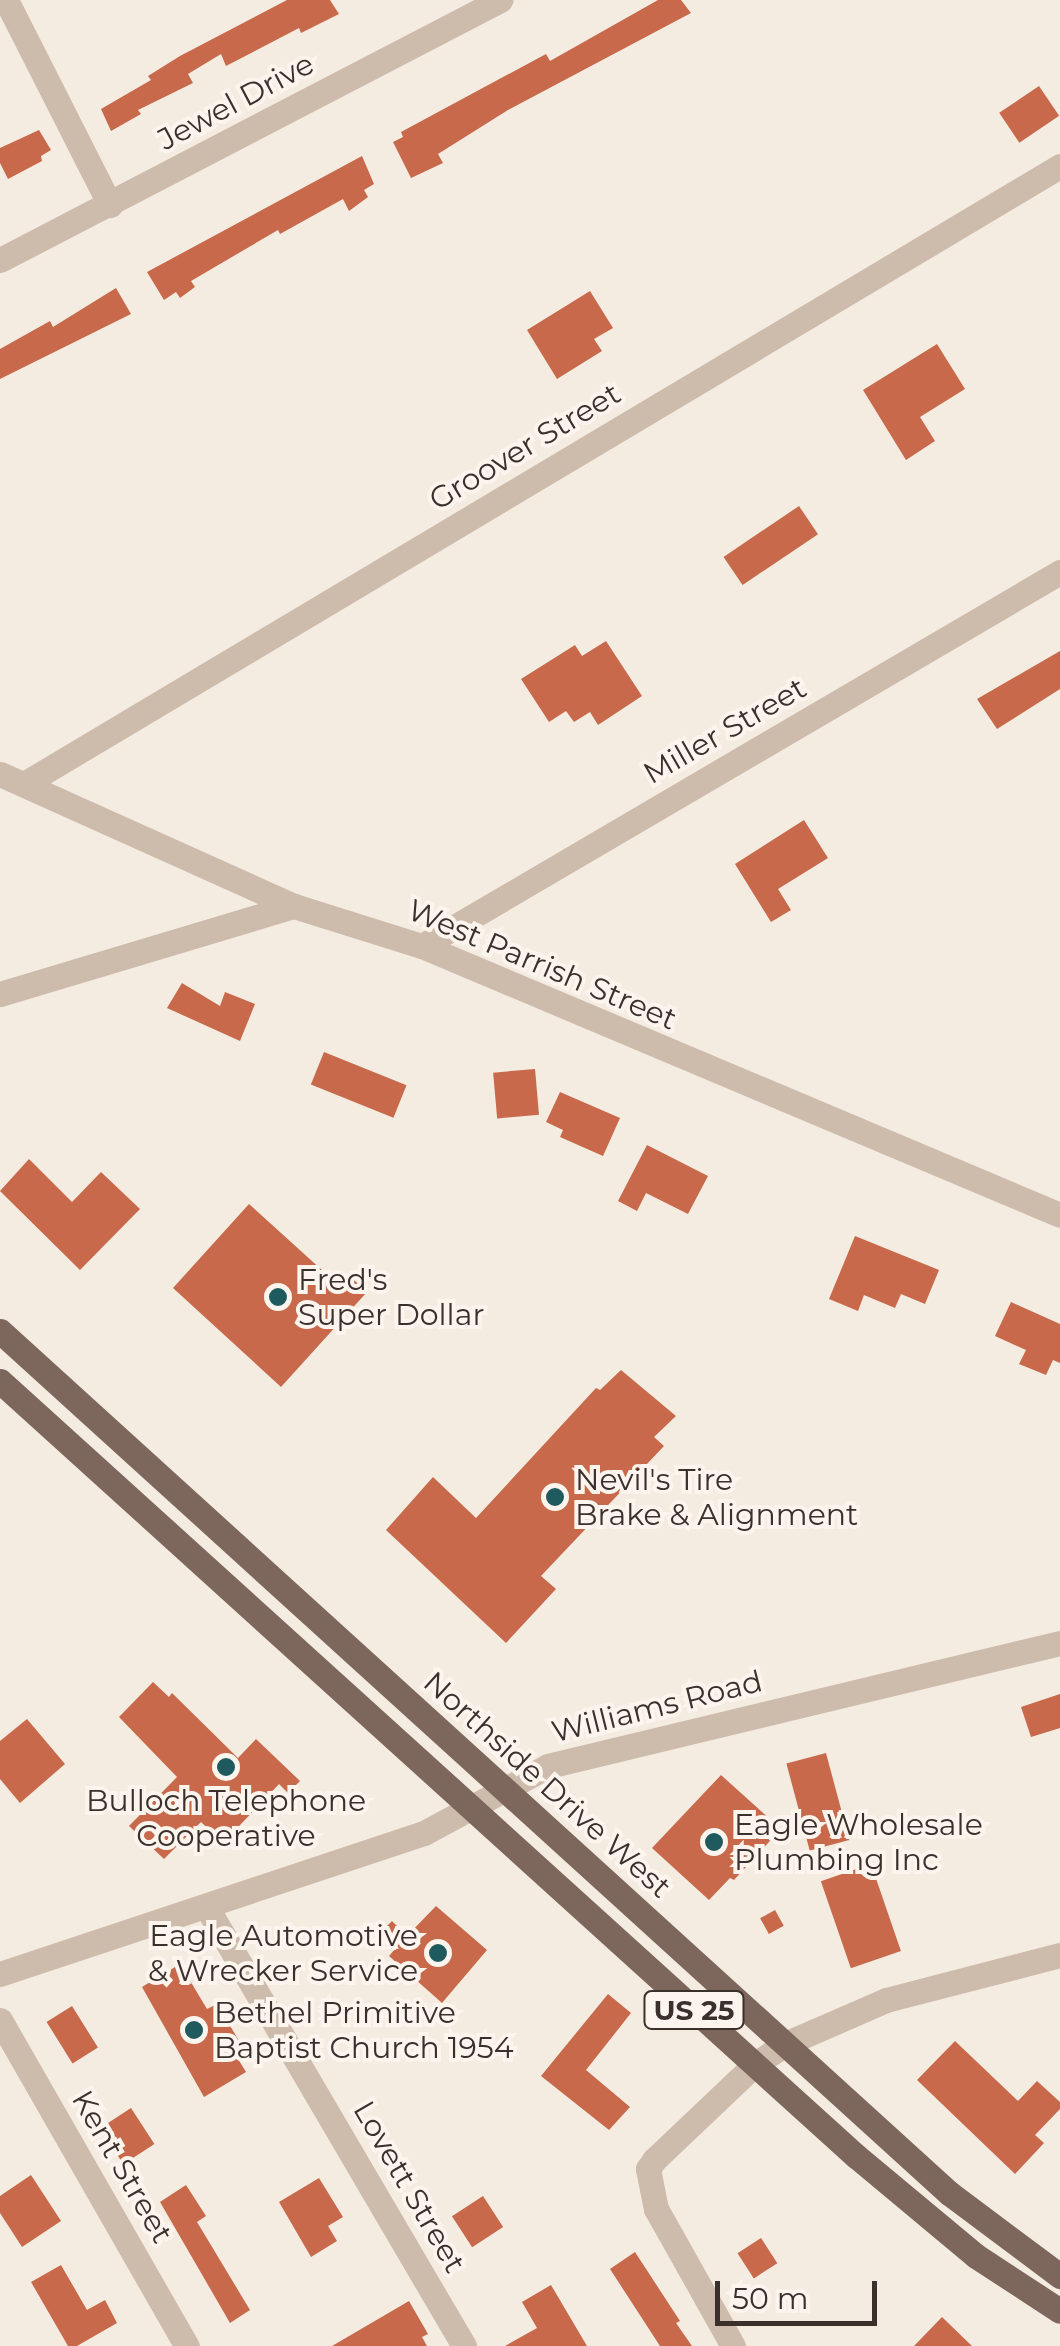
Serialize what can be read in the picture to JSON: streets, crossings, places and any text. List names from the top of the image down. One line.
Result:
{"streets":{"main road":["Northside Drive West","US 25"],"street":["Jewel Drive","Groover Street","Miller Street","West Parrish Street","Williams Road","Kent Street","Lovett Street"]},"crossings":[["Groover Street","West Parrish Street"],["Miller Street","West Parrish Street"],["Williams Road","Northside Drive West"],["Williams Road","US 25"],["Williams Road","Lovett Street"]],"places":["Fred's Super Dollar","Nevil's Tire Brake & Alignment","Bulloch Telephone Cooperative","Eagle Wholesale Plumbing Inc","Eagle Automotive & Wrecker Service","Bethel Primitive Baptist Church 1954"],"scale_bar":"50 m"}
